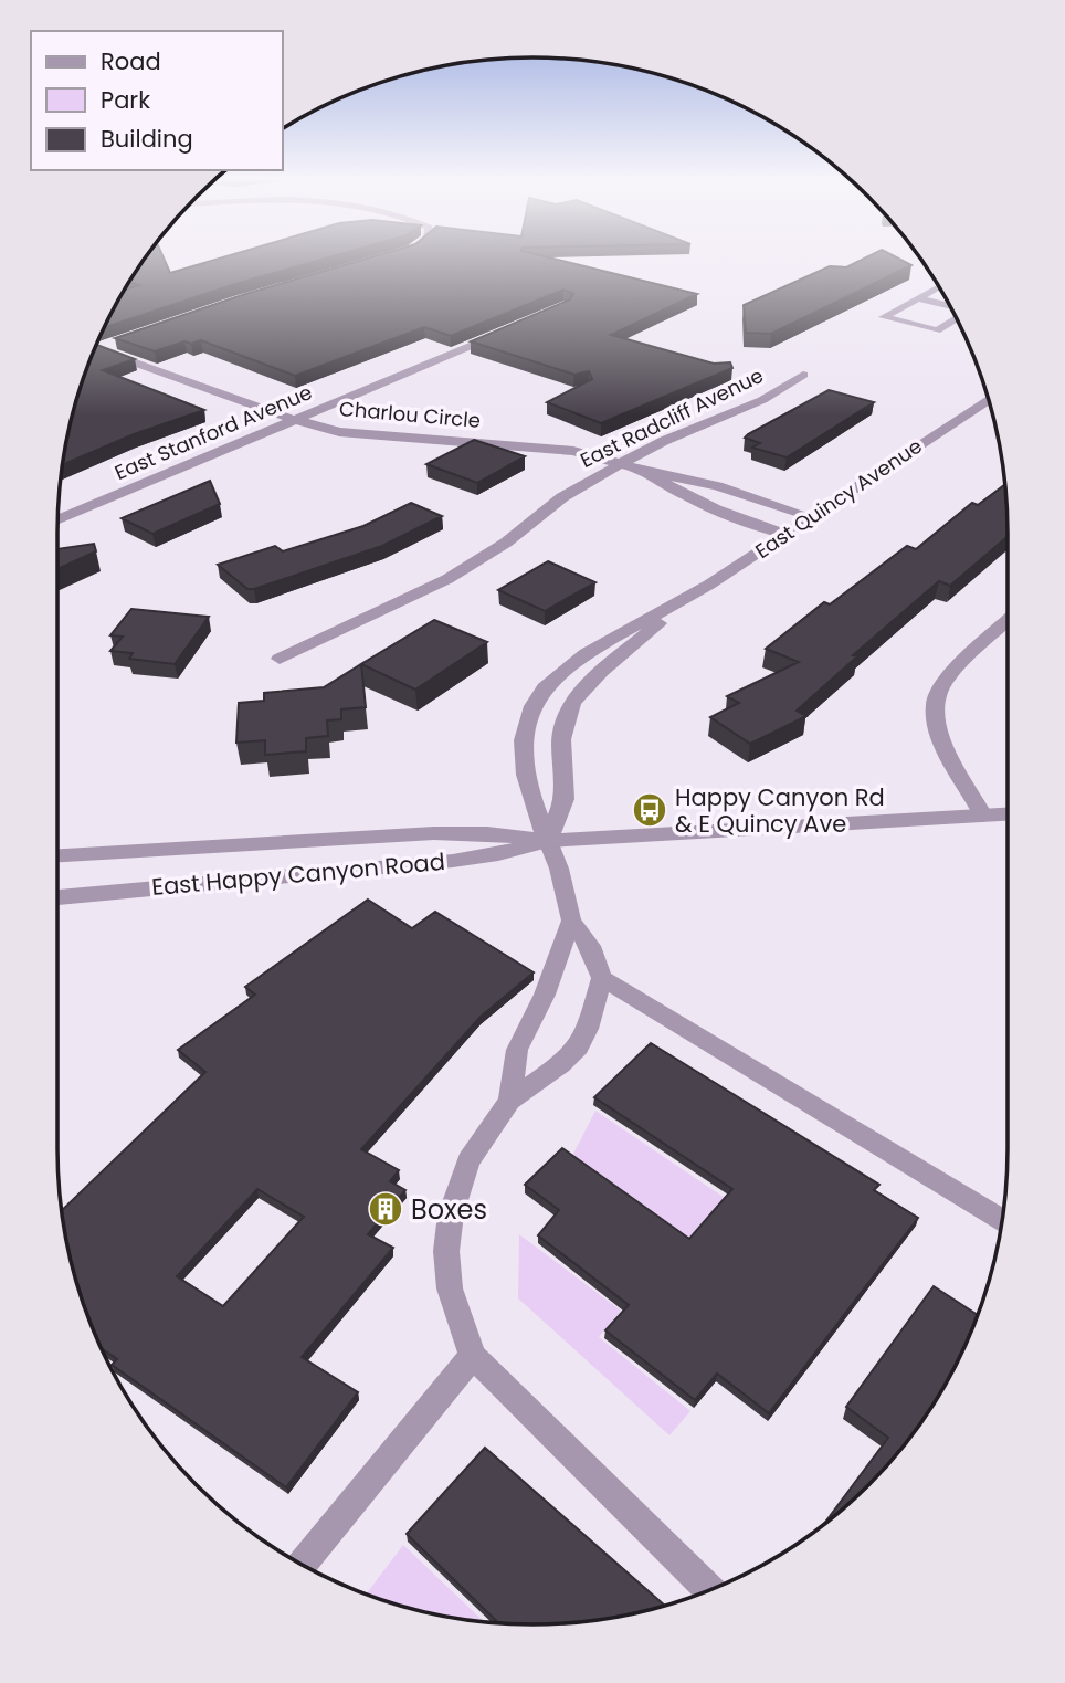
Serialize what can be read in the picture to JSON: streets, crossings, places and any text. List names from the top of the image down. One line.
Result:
{"streets":{"street":["Charlou Circle","East Radcliff Avenue","East Stanford Avenue","East Quincy Avenue","East Happy Canyon Road"]},"crossings":[["Charlou Circle","East Radcliff Avenue"],["Charlou Circle","East Stanford Avenue"],["Charlou Circle","East Quincy Avenue"],["East Quincy Avenue","East Happy Canyon Road"]],"places":{"bus stop":["Happy Canyon Rd & E Quincy Ave"],"building":["Boxes"]},"legend":["Road","Park","Building"]}
